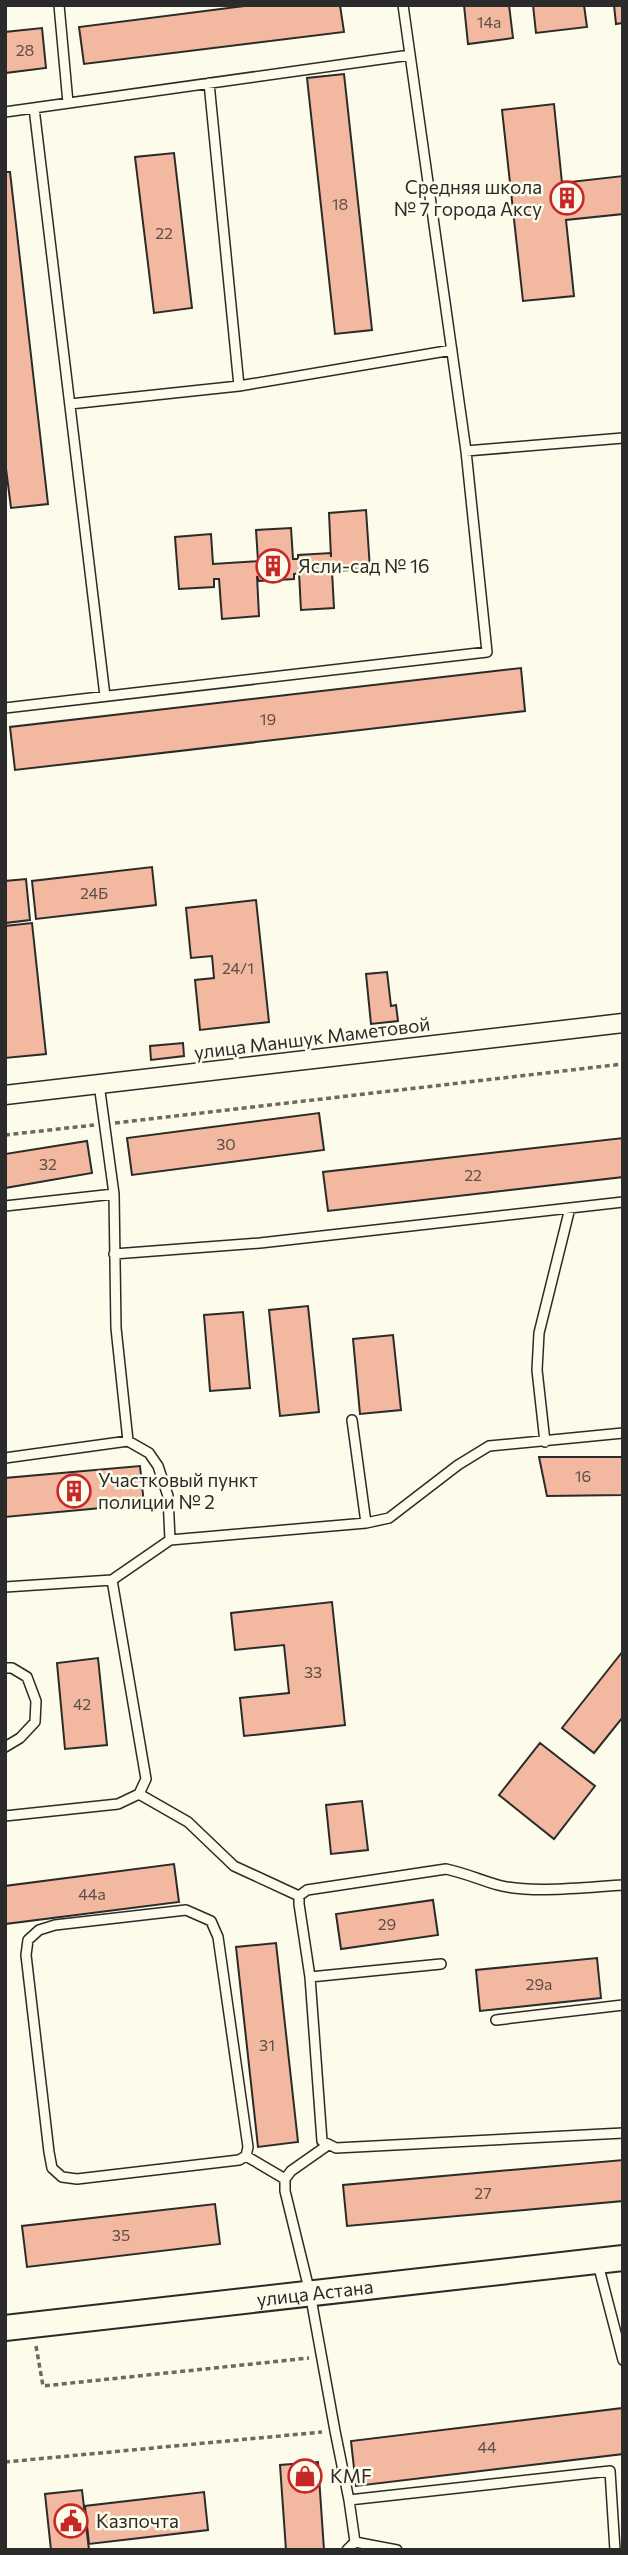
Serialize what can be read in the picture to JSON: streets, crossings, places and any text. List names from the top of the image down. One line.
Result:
{"streets":{"street":["улица Маншук Маметовой","улица Астана"]},"places":{"building":["Средняя школа № 7 города Аксу","Ясли-сад № 16","Участковый пункт полиции № 2"],"shop":["KMF"],"public building":["Казпочта"]},"house_numbers":["14а","28","18","22","19","24Б","24/1","30","32","22","16","33","42","44а","29","29а","31","27","35","44"]}
